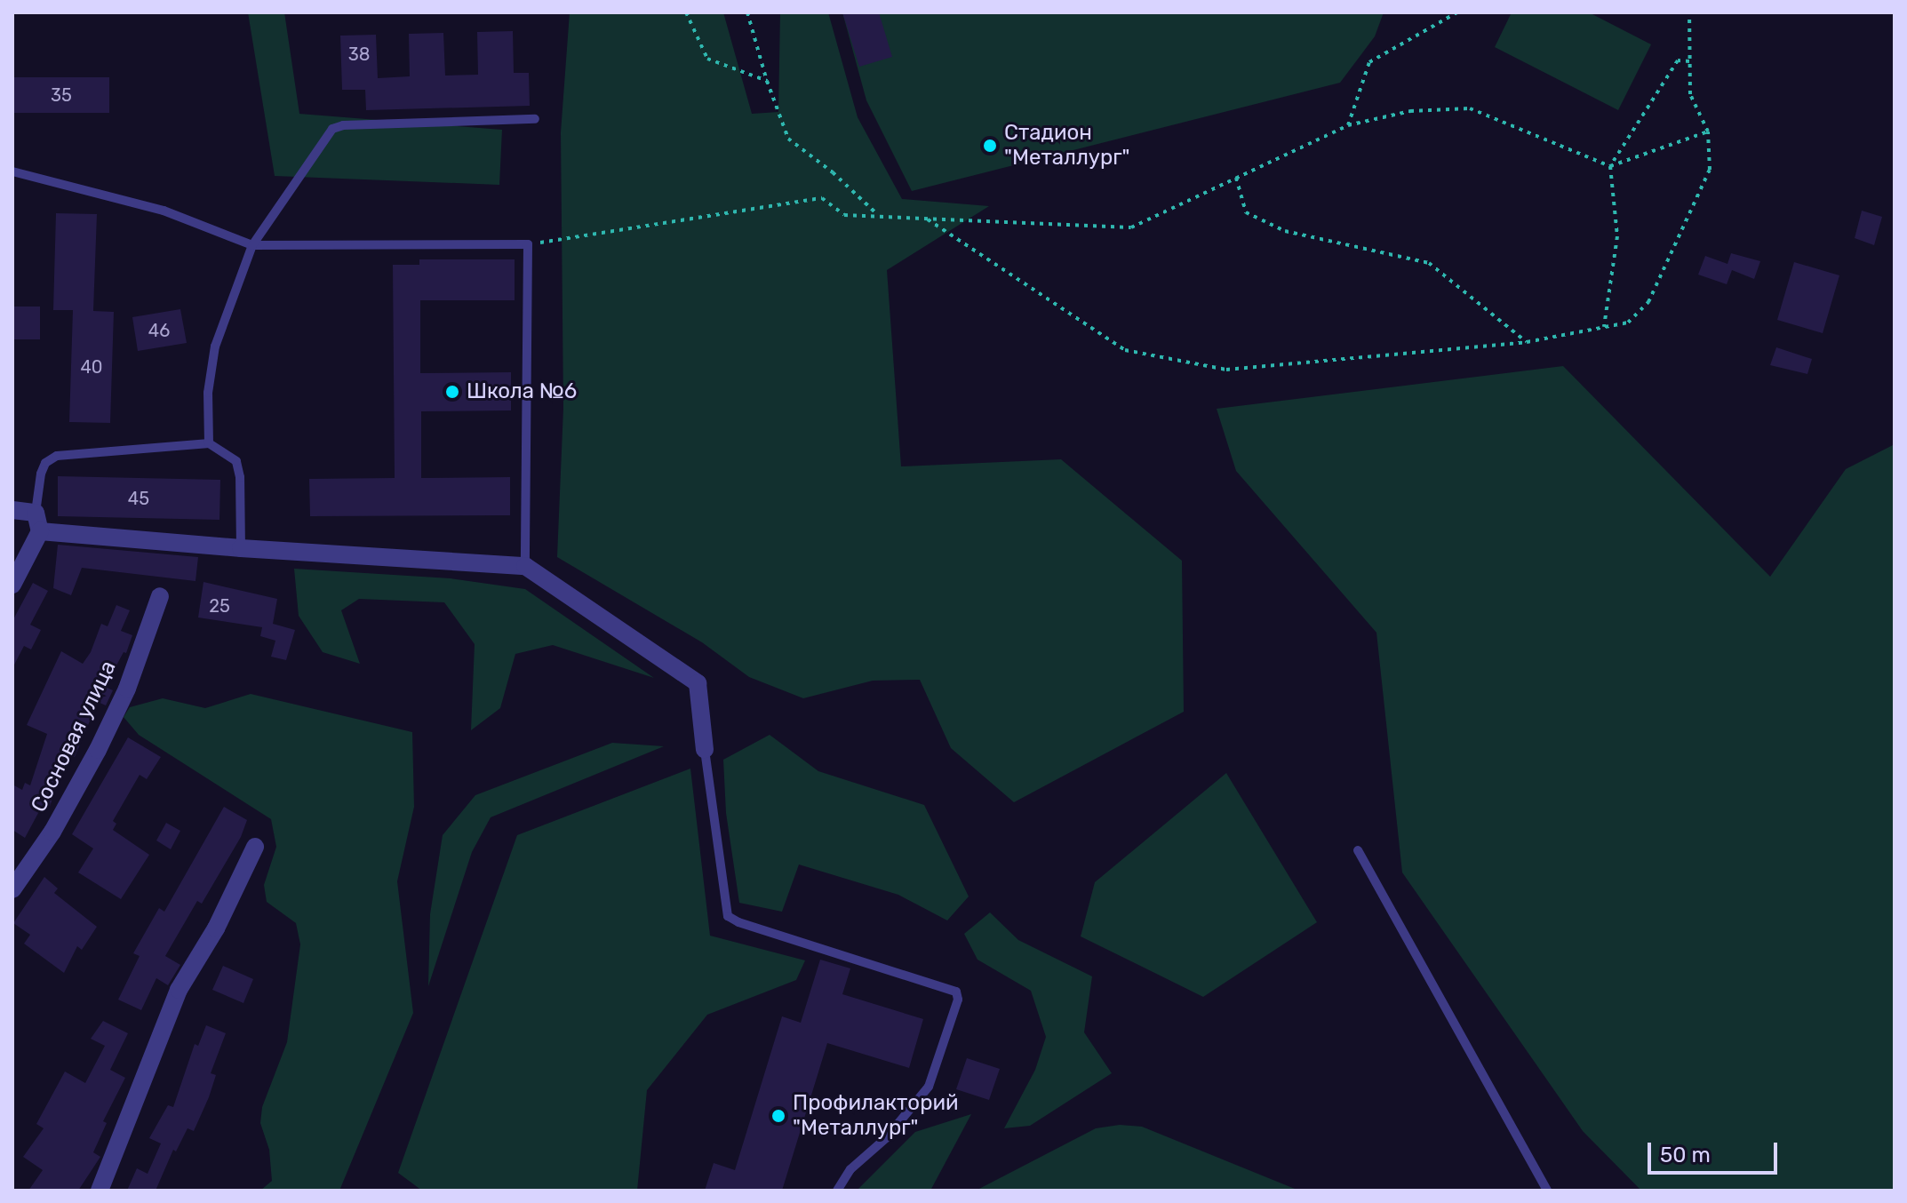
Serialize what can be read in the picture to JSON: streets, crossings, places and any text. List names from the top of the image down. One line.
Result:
{"streets":{"street":["Сосновая улица"]},"places":["Стадион \"Металлург\"","Школа №6","Профилакторий \"Металлург\""],"house_numbers":["38","35","46","40","45","25"],"scale_bar":"50 m"}
